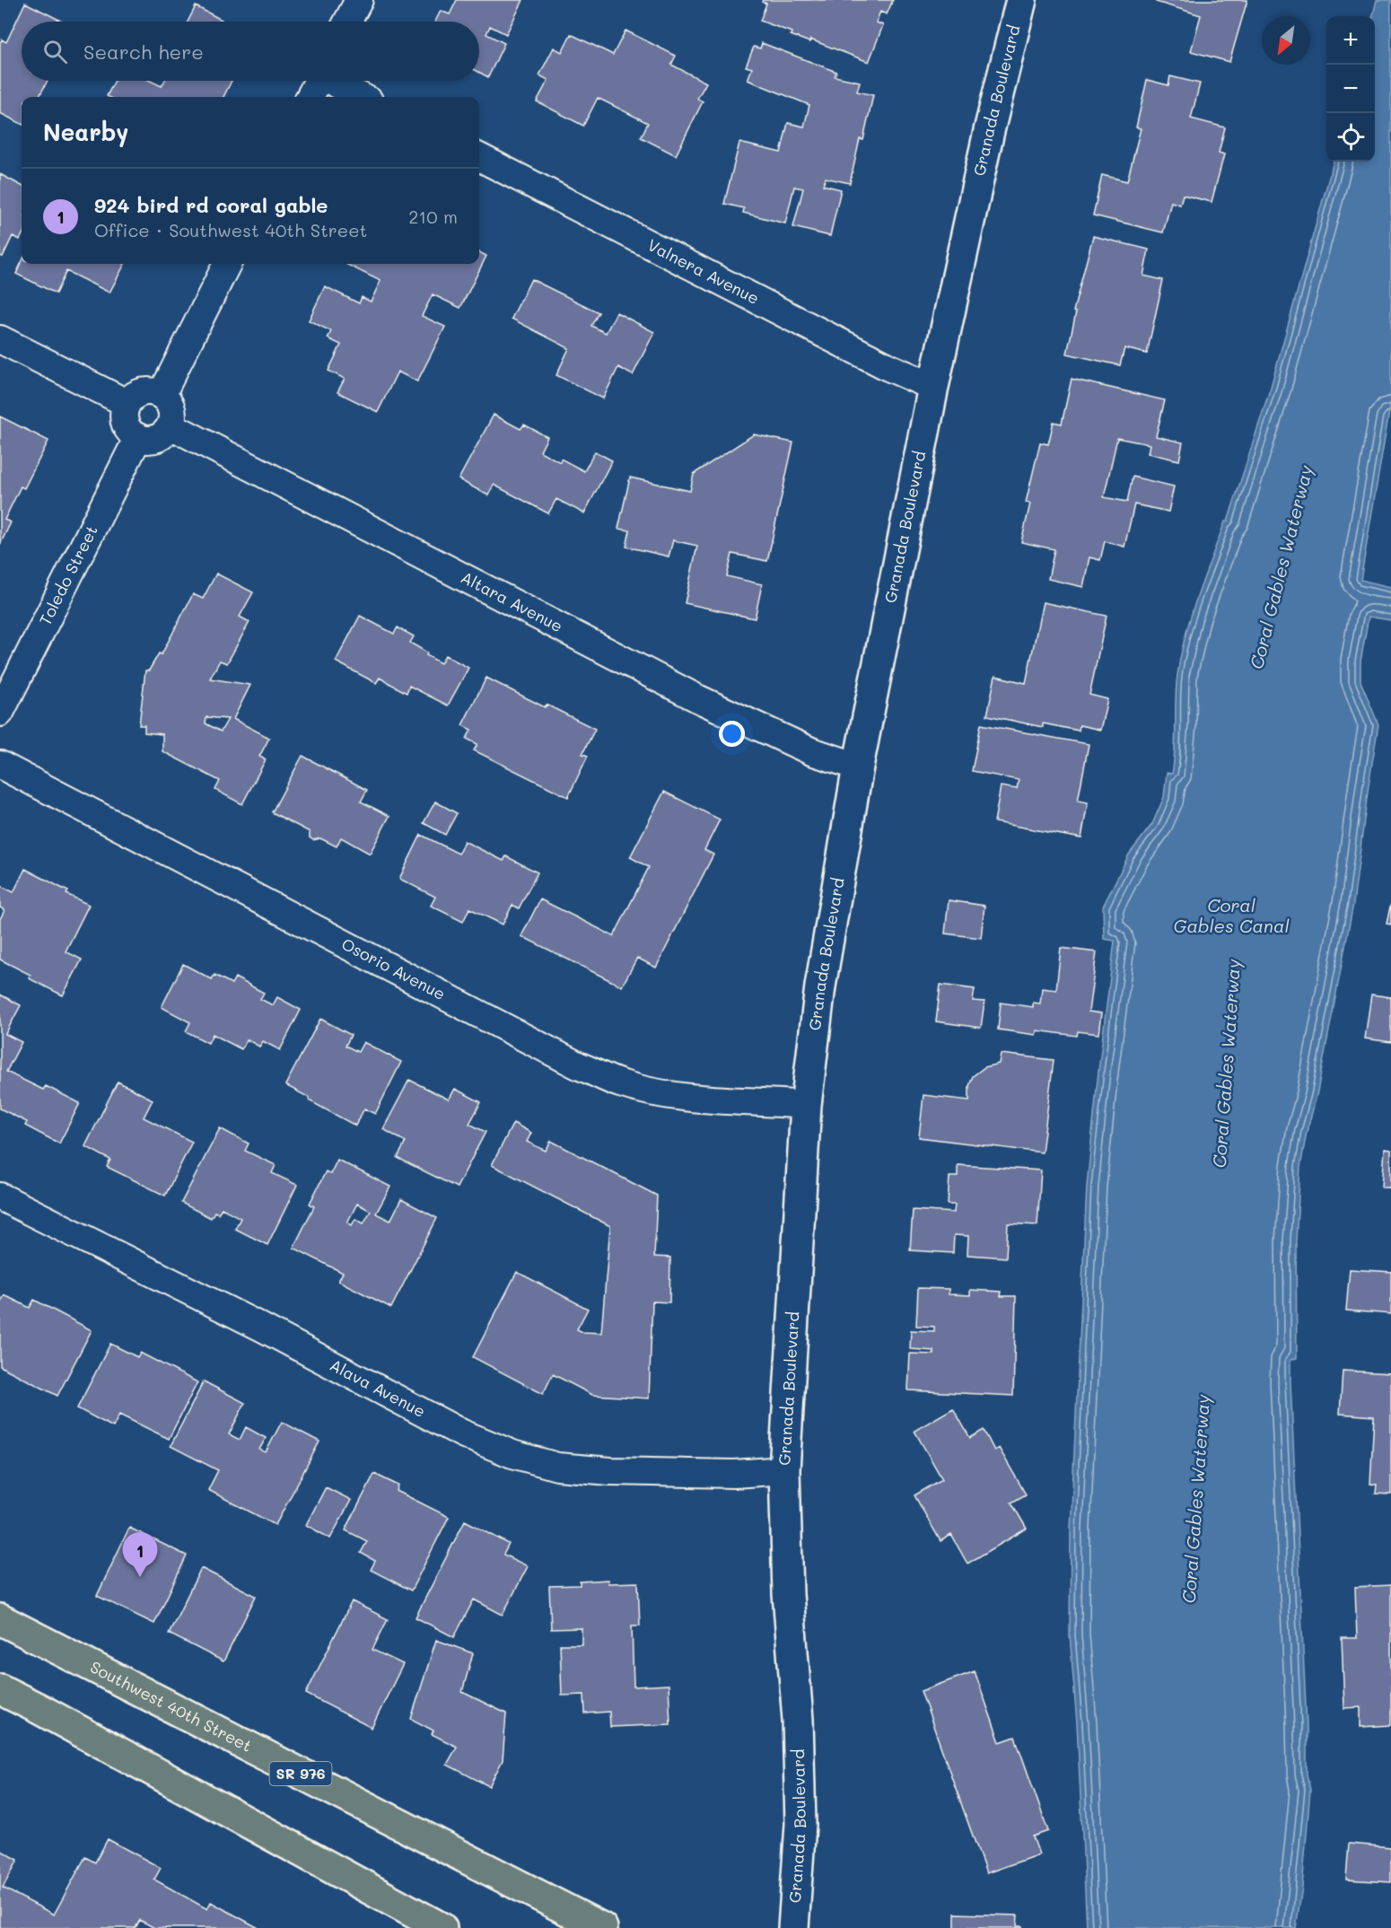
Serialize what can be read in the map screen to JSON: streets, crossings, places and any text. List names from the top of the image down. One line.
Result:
{"streets":{"main road":["Southwest 40th Street","SR 976"],"street":["Granada Boulevard","Valnera Avenue","Toledo Street","Altara Avenue","Osorio Avenue","Alava Avenue"]},"crossings":[["Granada Boulevard","Valnera Avenue"],["Granada Boulevard","Altara Avenue"],["Granada Boulevard","Osorio Avenue"],["Granada Boulevard","Alava Avenue"],["Toledo Street","Altara Avenue"]],"water":["Coral Gables Waterway","Coral Gables Canal"],"north":"bottom left","page":{"map_buttons":["+","−"],"search":"Search here","heading":"Nearby","list":[{"mark":"1","name":"924 bird rd coral gable","note":"Office · Southwest 40th Street","value":"210 m"}],"pins":"1"}}
